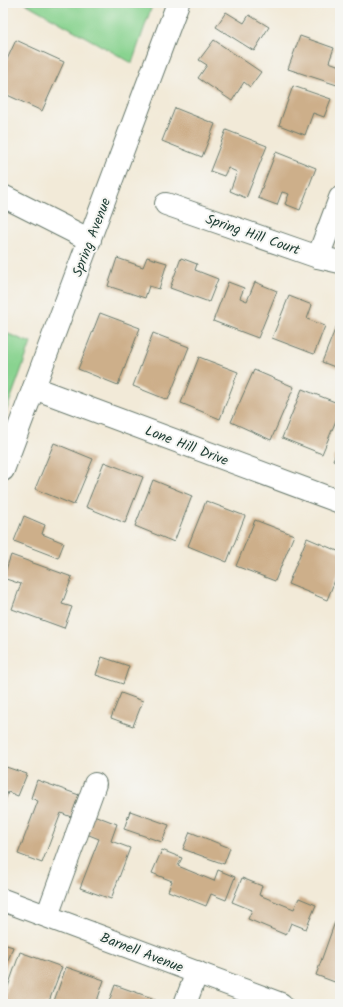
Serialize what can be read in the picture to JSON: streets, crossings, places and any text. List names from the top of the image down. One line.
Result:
{"streets":{"street":["Spring Hill Court","Spring Avenue","Lone Hill Drive","Barnell Avenue"]},"crossings":[["Spring Avenue","Lone Hill Drive"]]}
